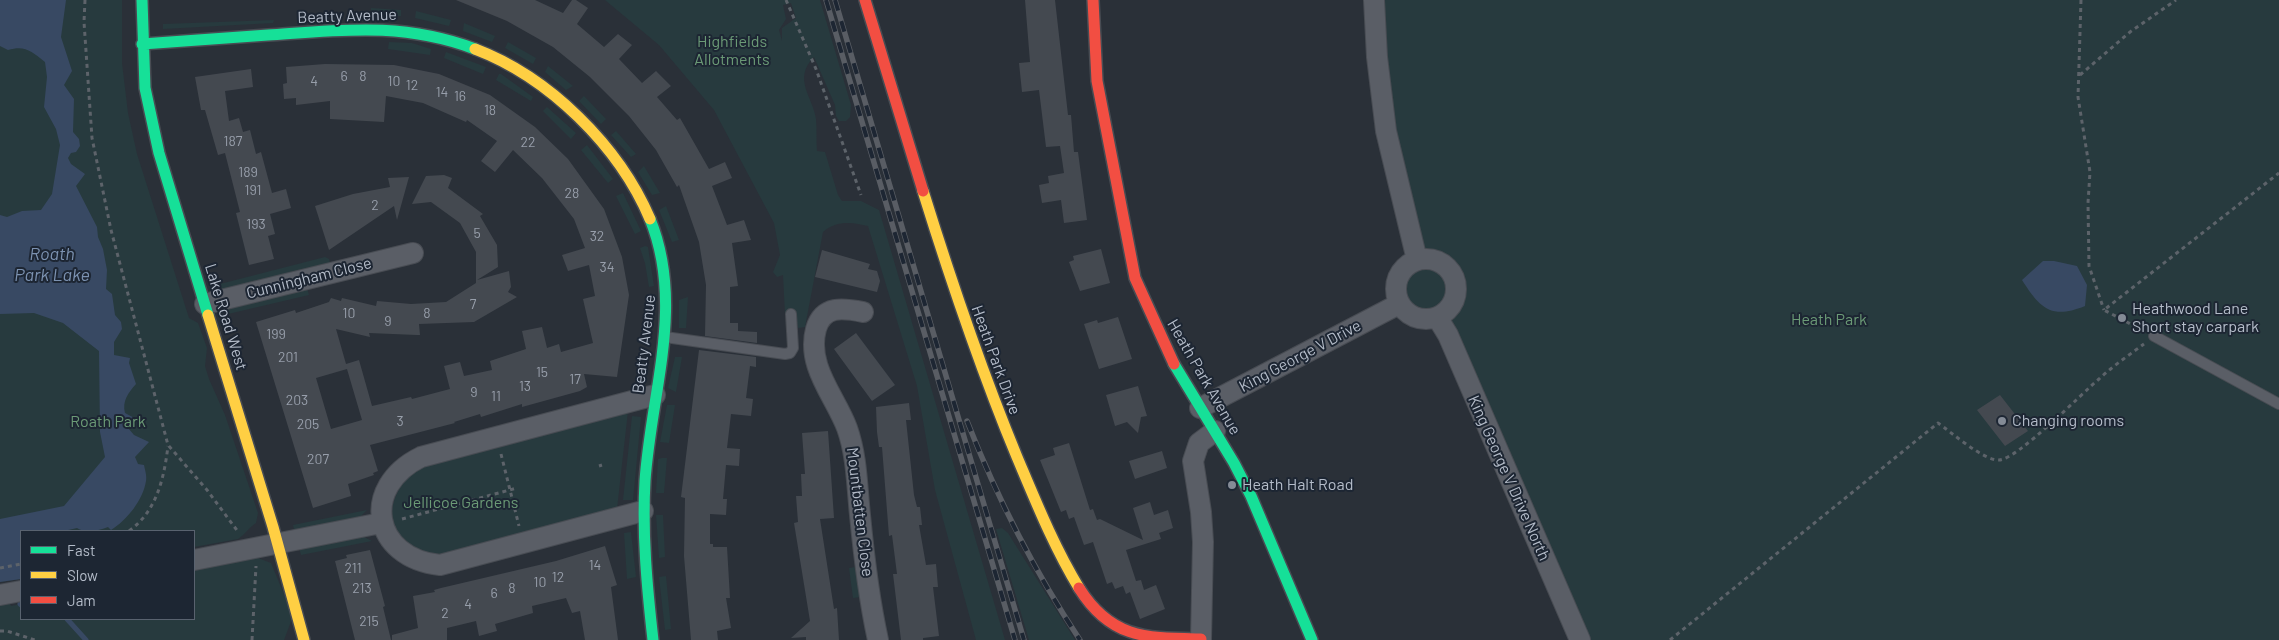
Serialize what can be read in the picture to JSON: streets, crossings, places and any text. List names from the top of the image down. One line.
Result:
{"streets":{"street":["Beatty Avenue","Cunningham Close","Lake Road West","King George V Drive","Heath Park Drive","Heath Park Avenue","King George V Drive North","Mountbatten Close"]},"crossings":[["Beatty Avenue","Lake Road West"],["Cunningham Close","Lake Road West"],["King George V Drive","Heath Park Avenue"],["King George V Drive","King George V Drive North"]],"water":["Roath Park Lake"],"parks":["Highfields Allotments","Heath Park","Roath Park","Jellicoe Gardens"],"places":["Heathwood Lane Short stay carpark","Changing rooms","Heath Halt Road"],"house_numbers":["6","8","4","10","12","14","16","18","187","22","189","191","28","2","193","5","32","34","7","10","8","9","199","201","15","17","13","9","11","203","3","205","207","14","211","12","10","213","8","6","4","2","215"],"legend":["Fast","Slow","Jam"]}
